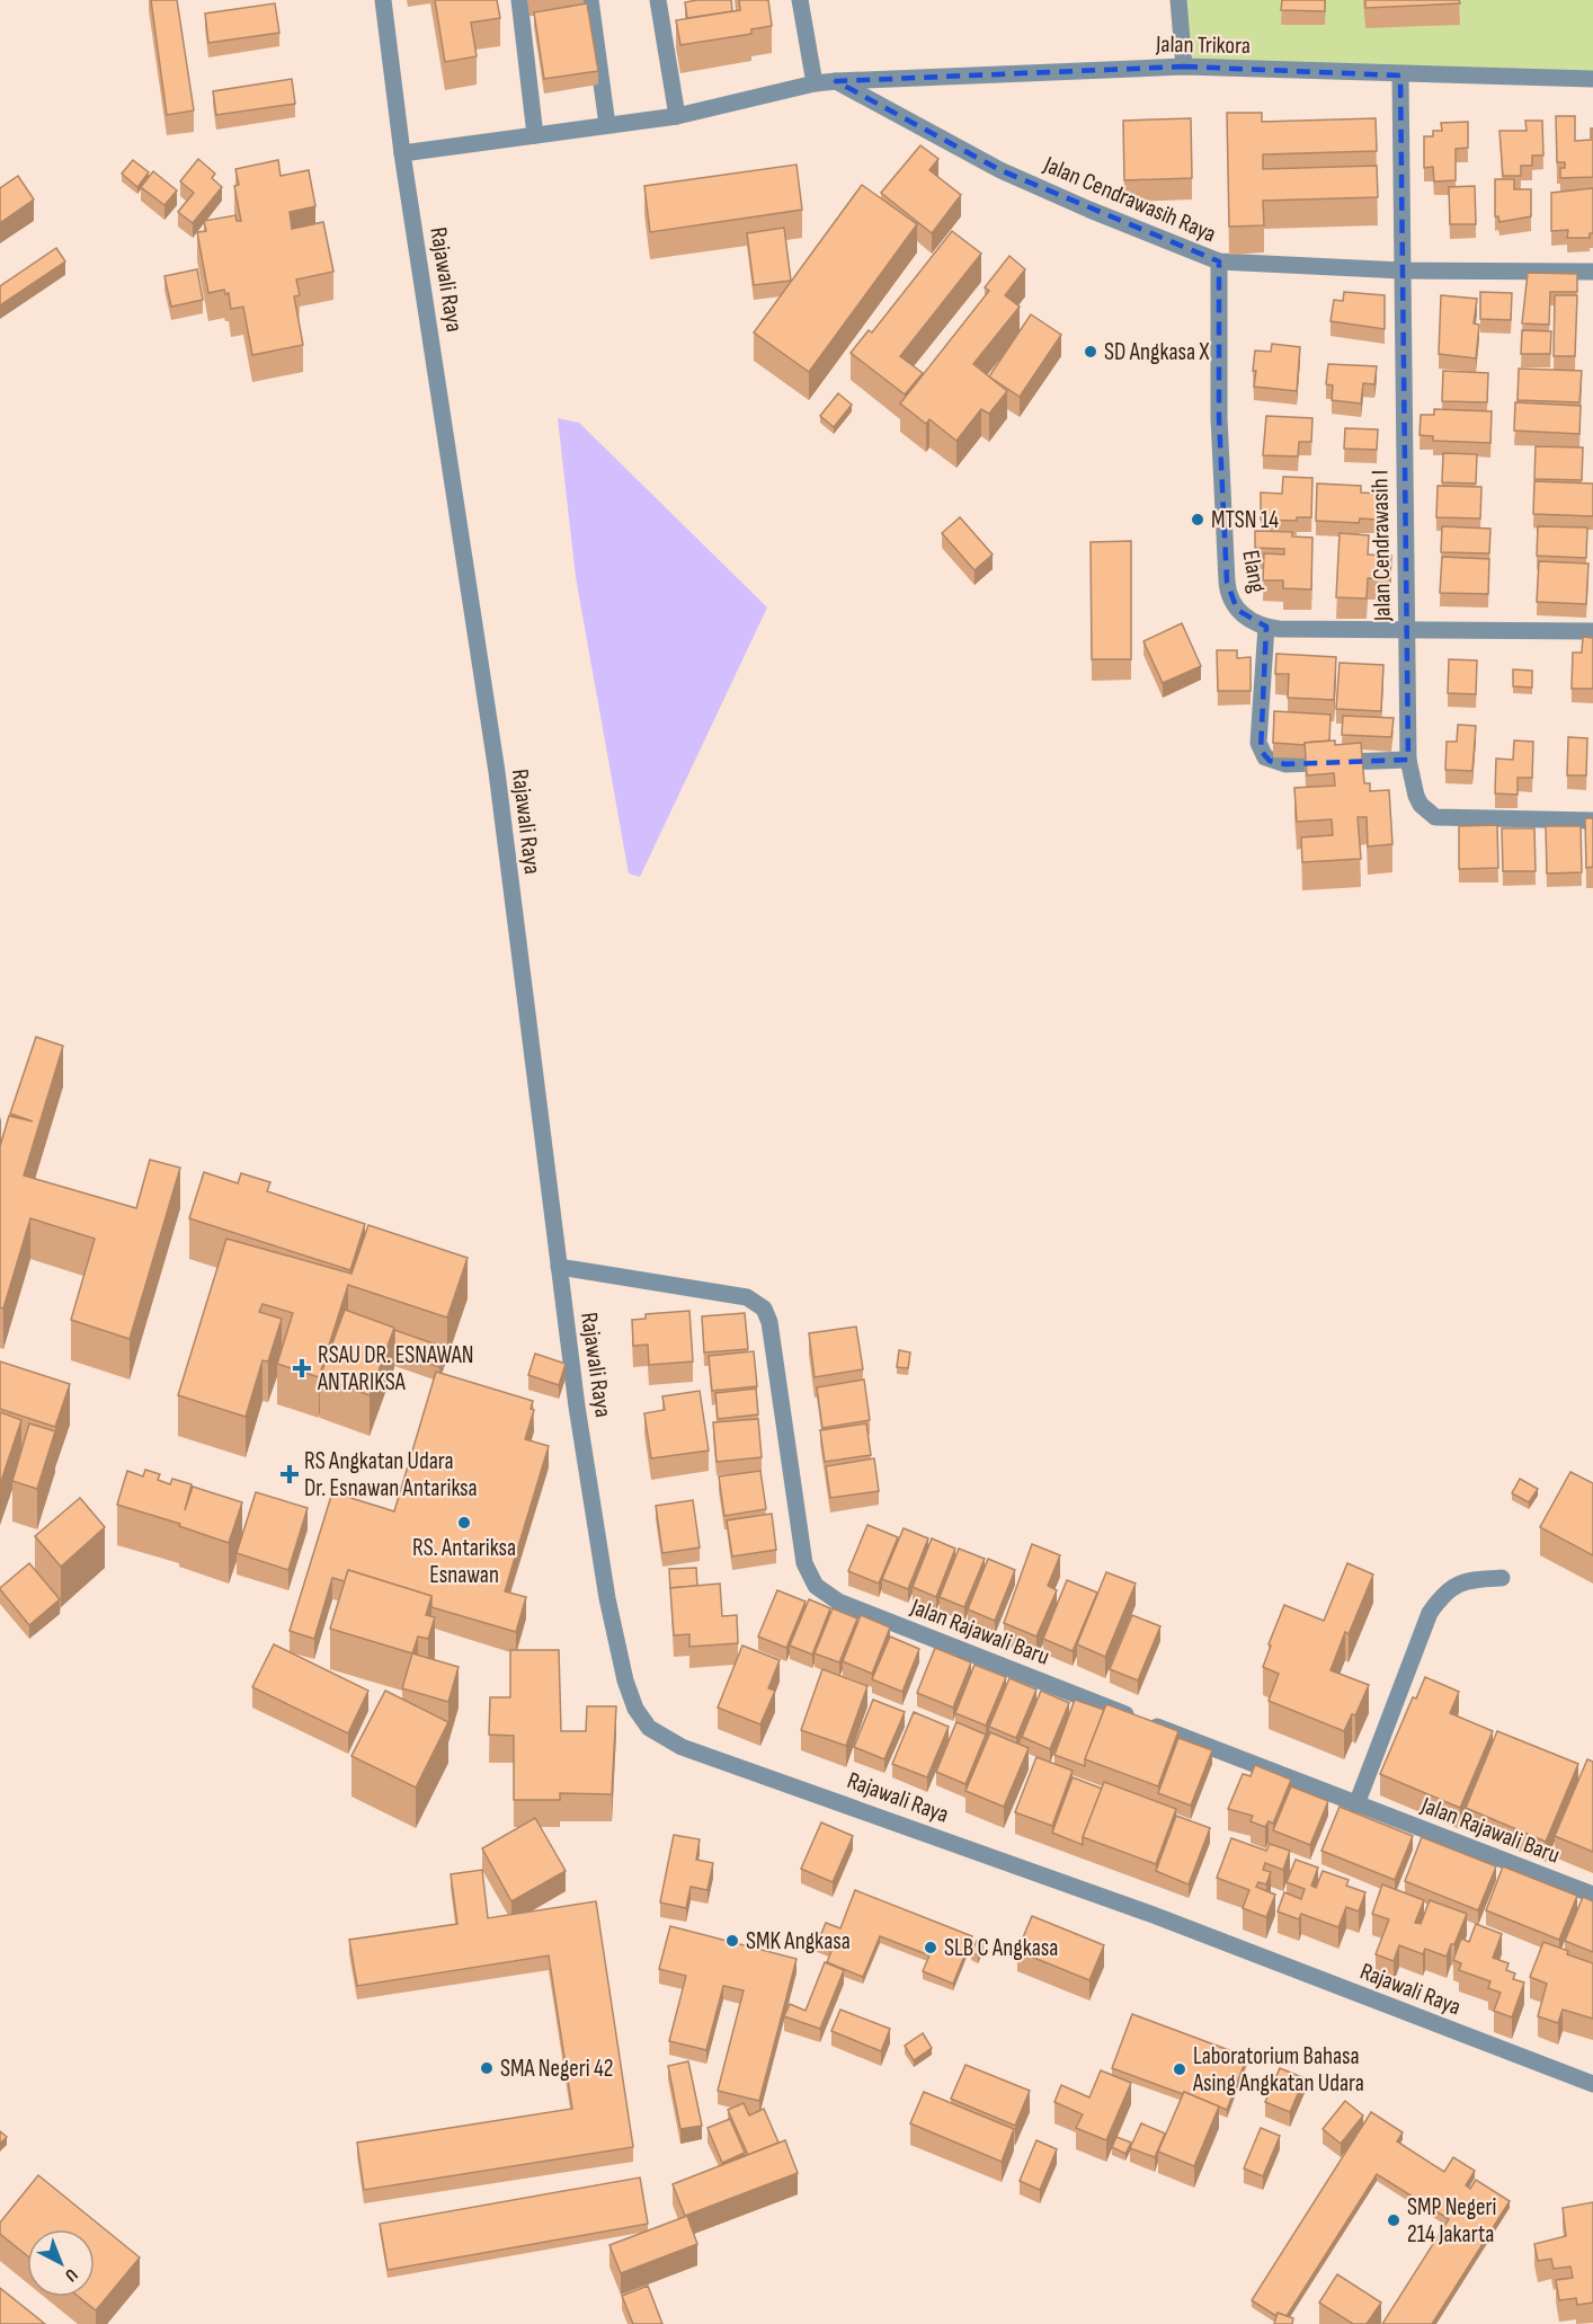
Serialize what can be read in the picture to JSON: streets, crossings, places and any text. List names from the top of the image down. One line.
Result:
{"streets":{"street":["Jalan Trikora","Jalan Cendrawasih Raya","Rajawali Raya","Jalan Cendrawasih I","Elang","Jalan Rajawali Baru"]},"crossings":[["Jalan Trikora","Jalan Cendrawasih Raya"],["Jalan Trikora","Rajawali Raya"],["Jalan Trikora","Jalan Cendrawasih I"],["Jalan Cendrawasih Raya","Jalan Cendrawasih I"],["Jalan Cendrawasih Raya","Elang"],["Rajawali Raya","Jalan Rajawali Baru"],["Jalan Cendrawasih I","Elang"]],"places":{"other":["SD Angkasa X","MTSN 14","RS. Antariksa Esnawan","SMK Angkasa","SLB C Angkasa","SMA Negeri 42","Laboratorium Bahasa Asing Angkatan Udara","SMP Negeri 214 Jakarta"],"health":["RSAU DR. ESNAWAN ANTARIKSA","RS Angkatan Udara Dr. Esnawan Antariksa"]},"north":"bottom right"}
